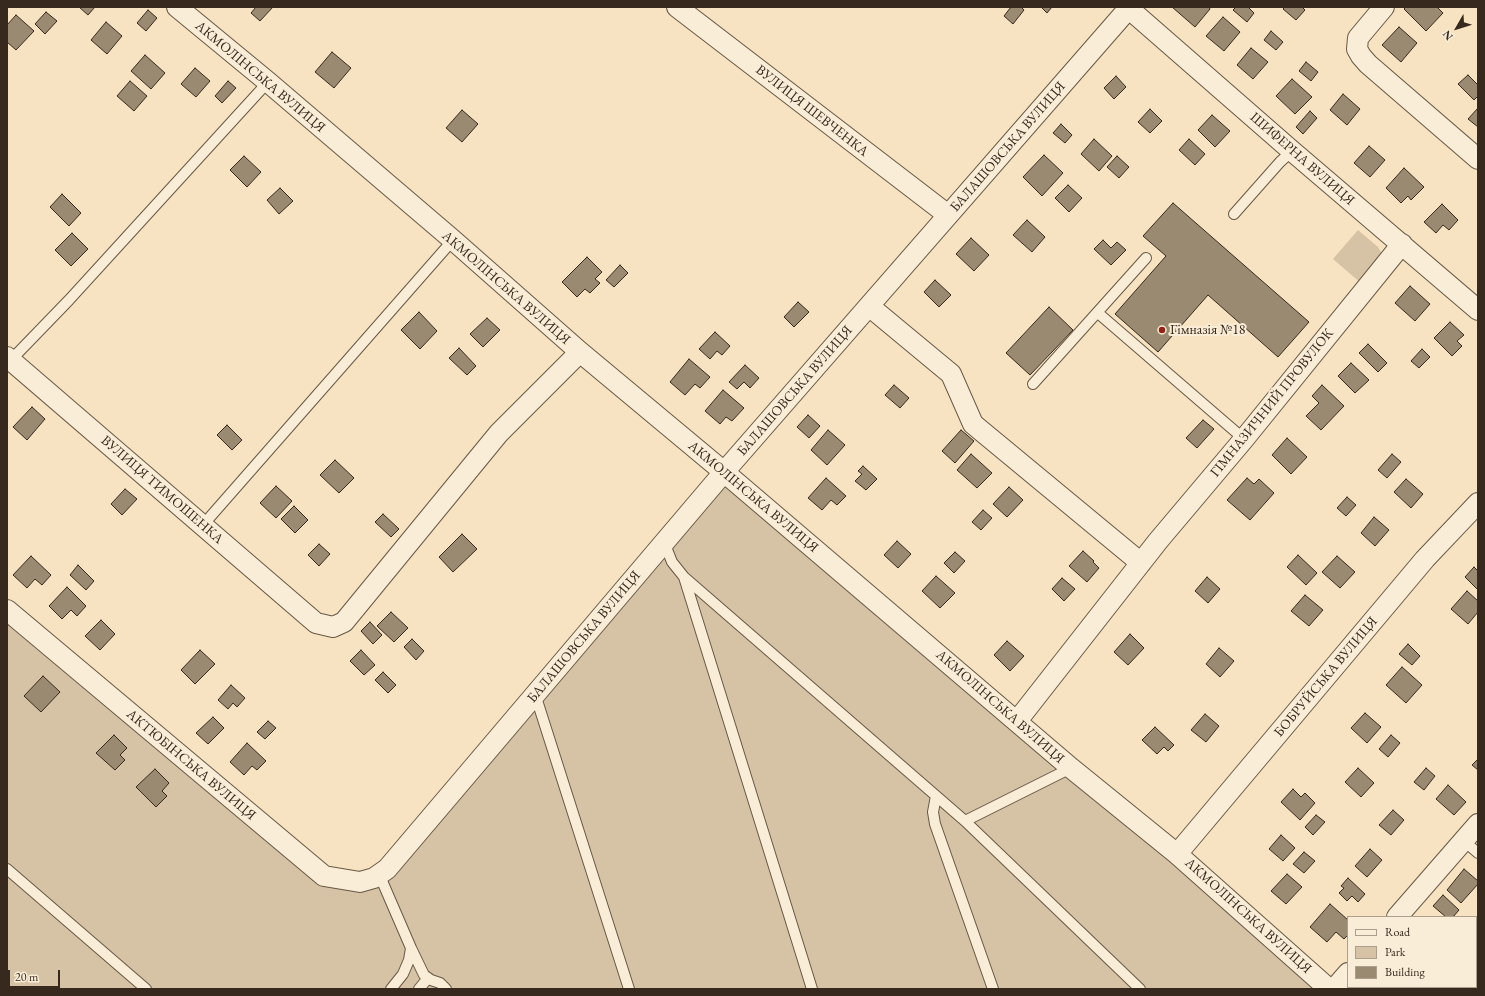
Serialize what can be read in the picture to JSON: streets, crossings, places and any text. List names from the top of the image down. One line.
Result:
{"streets":{"street":["АКМОЛІНСЬКА ВУЛИЦЯ","ВУЛИЦЯ ШЕВЧЕНКА","БАЛАШОВСЬКА ВУЛИЦЯ","ШИФЕРНА ВУЛИЦЯ","ГІМНАЗИЧНИЙ ПРОВУЛОК","ВУЛИЦЯ ТИМОШЕНКА","БОБРУЙСЬКА ВУЛИЦЯ","АКТЮБІНСЬКА ВУЛИЦЯ"]},"crossings":[["АКМОЛІНСЬКА ВУЛИЦЯ","БАЛАШОВСЬКА ВУЛИЦЯ"],["АКМОЛІНСЬКА ВУЛИЦЯ","ГІМНАЗИЧНИЙ ПРОВУЛОК"],["АКМОЛІНСЬКА ВУЛИЦЯ","ВУЛИЦЯ ТИМОШЕНКА"],["АКМОЛІНСЬКА ВУЛИЦЯ","БОБРУЙСЬКА ВУЛИЦЯ"],["ВУЛИЦЯ ШЕВЧЕНКА","БАЛАШОВСЬКА ВУЛИЦЯ"],["БАЛАШОВСЬКА ВУЛИЦЯ","ШИФЕРНА ВУЛИЦЯ"],["БАЛАШОВСЬКА ВУЛИЦЯ","АКТЮБІНСЬКА ВУЛИЦЯ"],["ШИФЕРНА ВУЛИЦЯ","ГІМНАЗИЧНИЙ ПРОВУЛОК"]],"places":["Гімназія №18"],"legend":["Road","Park","Building"],"scale_bar":"20 m","north":"bottom left"}
